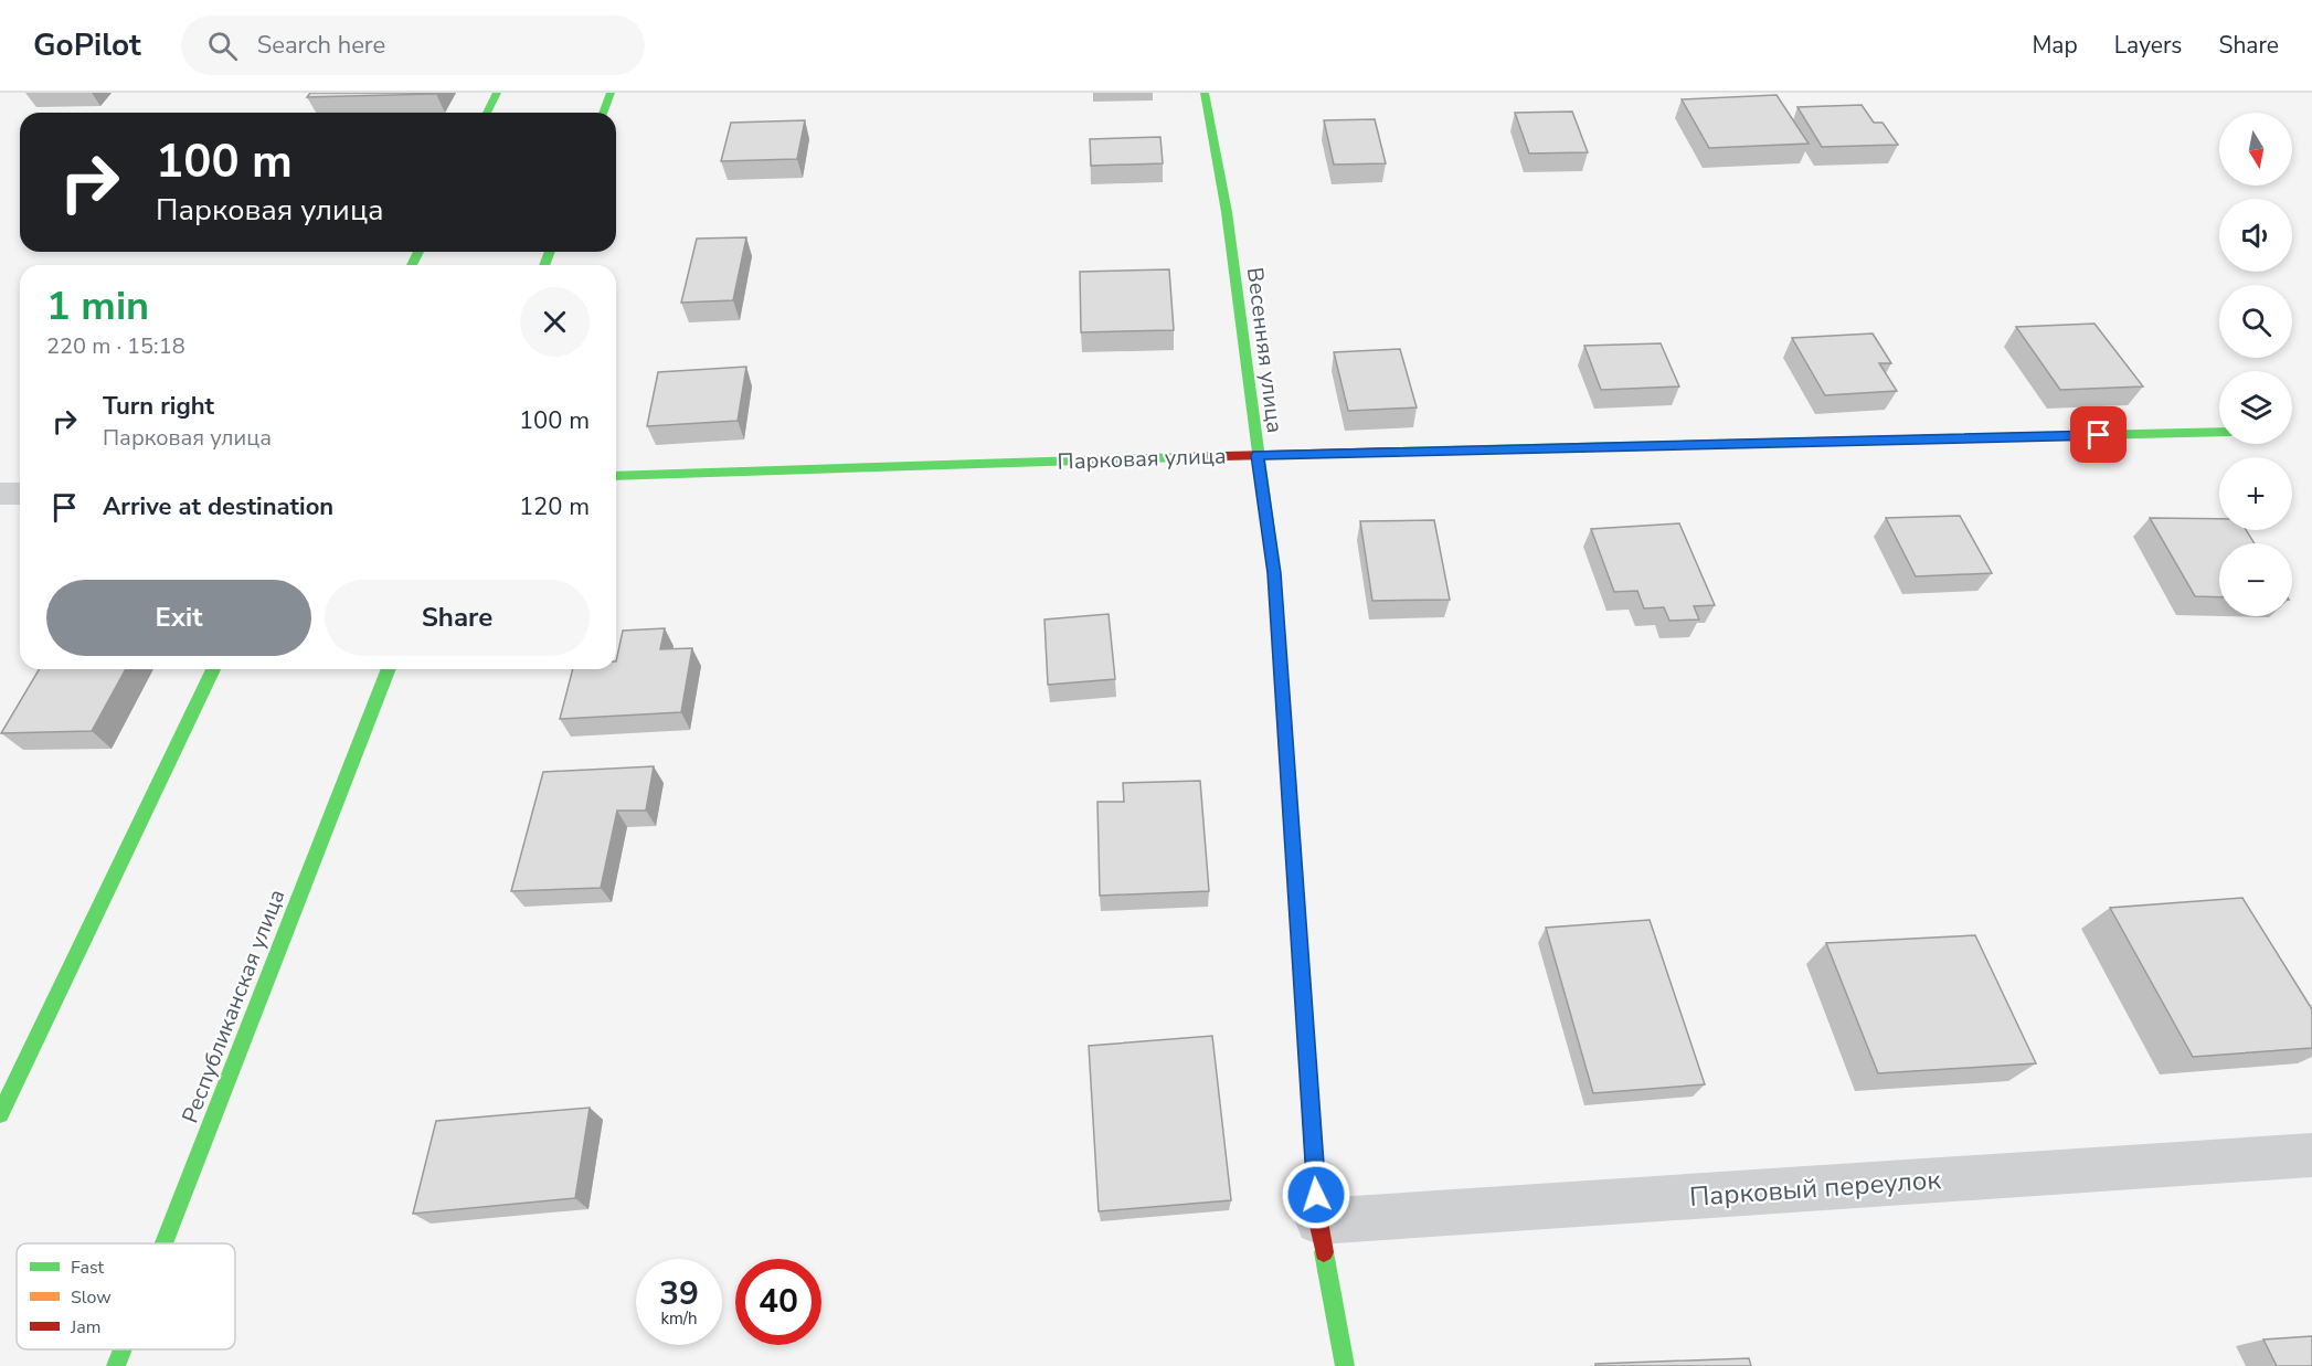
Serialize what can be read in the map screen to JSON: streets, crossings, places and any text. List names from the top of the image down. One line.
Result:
{"streets":{"street":["Весенняя улица","Парковая улица","Республиканская улица","Парковый переулок"]},"crossings":[["Весенняя улица","Парковая улица"],["Весенняя улица","Парковый переулок"]],"legend":["Fast","Slow","Jam"],"north":"bottom","page":{"header":"GoPilot","search":"Search here","nav":["Map","Layers","Share"],"map_buttons":["+","−"],"turn":["100 m","Парковая улица"],"heading":["1 min","220 m · 15:18"],"list":[{"name":"Turn right","note":"Парковая улица","value":"100 m"},{"name":"Arrive at destination","value":"120 m"}],"buttons":["Exit","Share"],"speed":"39 km/h","limit":"40"}}
